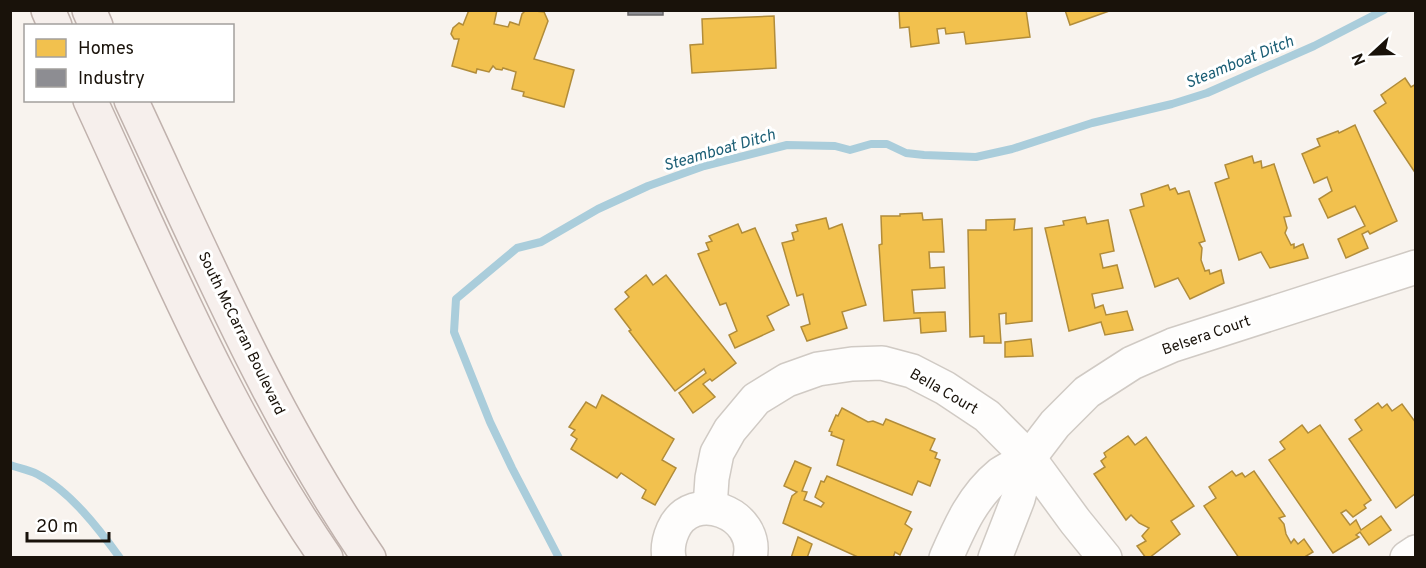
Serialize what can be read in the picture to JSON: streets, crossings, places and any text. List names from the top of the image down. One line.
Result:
{"streets":{"main road":["South McCarran Boulevard"],"street":["Belsera Court","Bella Court"]},"crossings":[["Belsera Court","Bella Court"]],"water":["Steamboat Ditch"],"legend":["Homes","Industry"],"scale_bar":"20 m","north":"left"}
